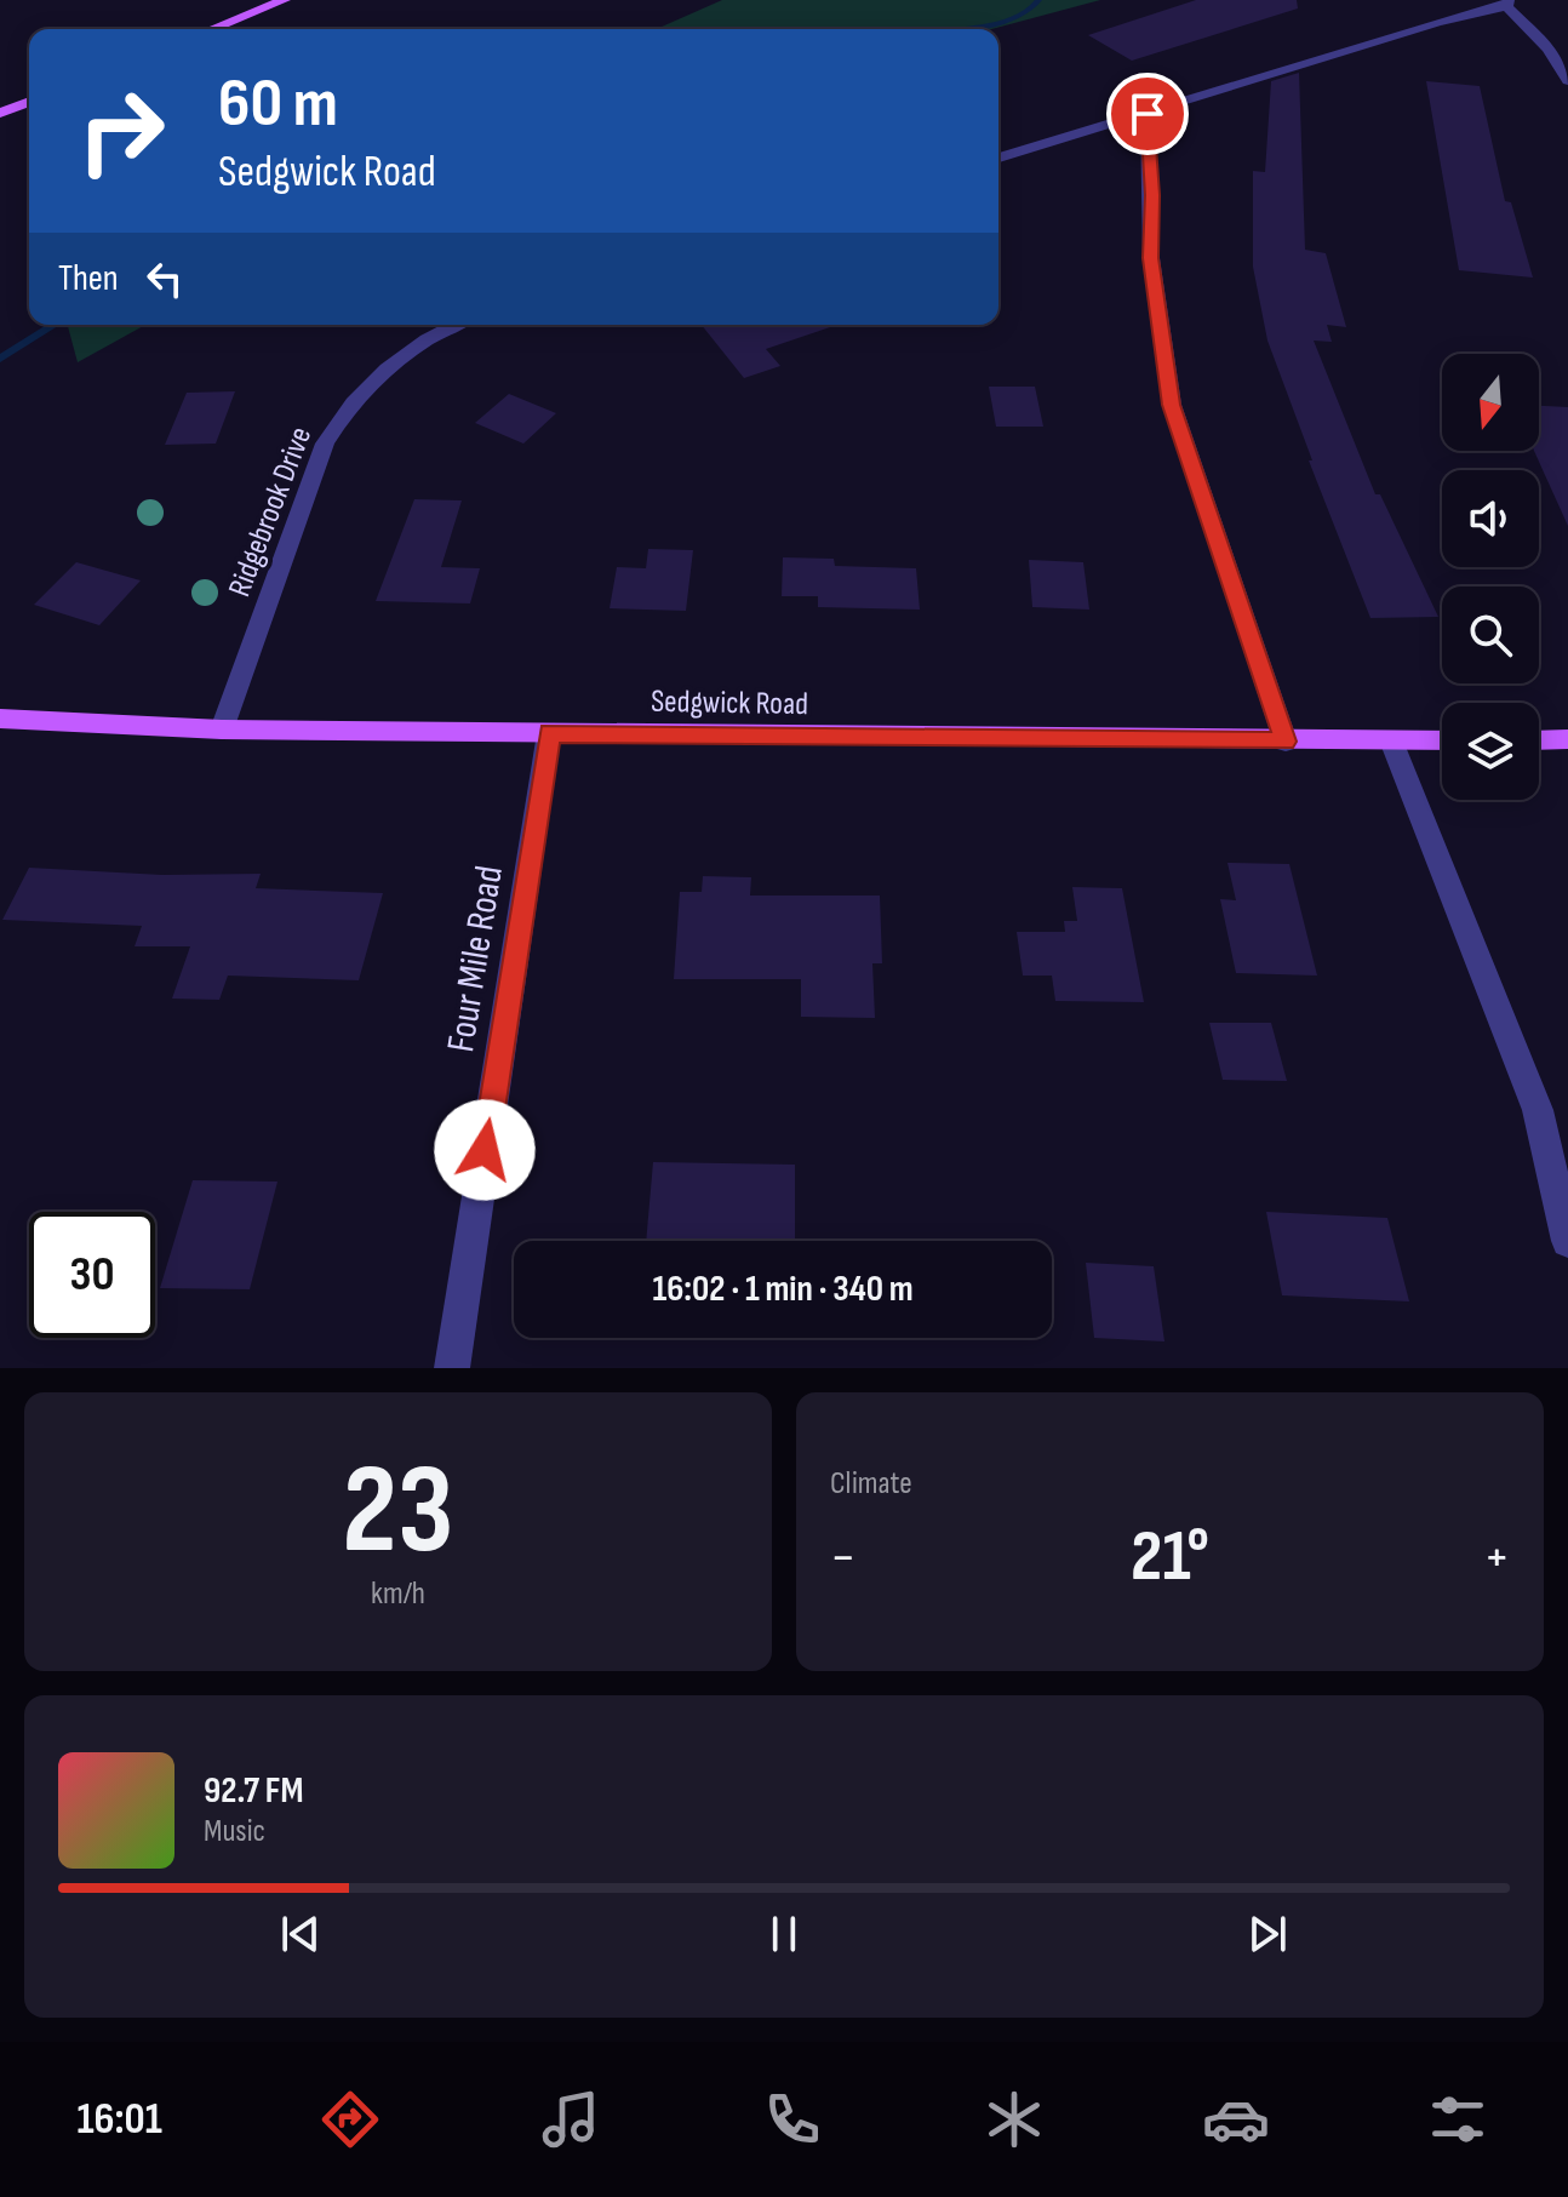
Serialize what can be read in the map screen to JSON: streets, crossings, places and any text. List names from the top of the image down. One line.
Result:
{"streets":{"main road":["Sedgwick Road"],"street":["Ridgebrook Drive","Four Mile Road"]},"crossings":[["Ridgebrook Drive","Sedgwick Road"],["Sedgwick Road","Four Mile Road"]],"north":"bottom","page":{"turn":["60 m","Sedgwick Road"],"then":"Then","limit":"30","trip":"16:02 · 1 min · 340 m","tile":[["23","km/h"],"Climate"],"heat":["−","21°","+"],"song":["92.7 FM","Music"],"tabs":"16:01"}}
